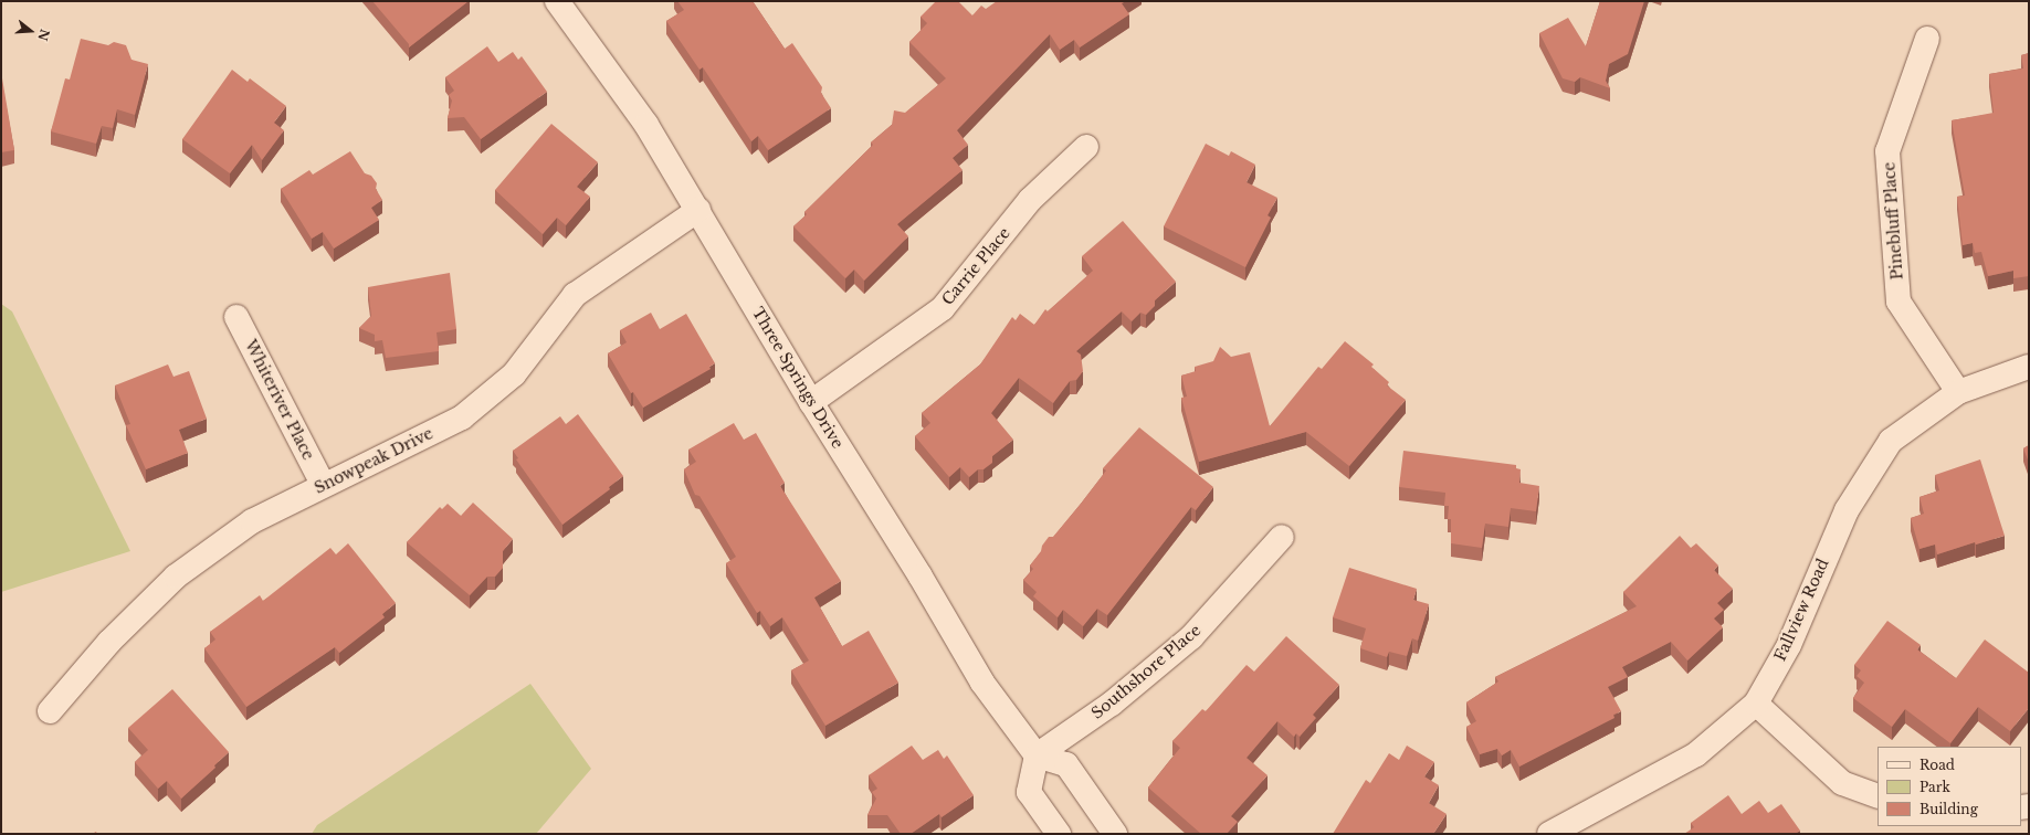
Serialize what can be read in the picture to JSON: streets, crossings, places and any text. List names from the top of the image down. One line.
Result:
{"streets":{"street":["Pinebluff Place","Carrie Place","Three Springs Drive","Whiteriver Place","Snowpeak Drive","Fallview Road","Southshore Place"]},"crossings":[["Pinebluff Place","Fallview Road"],["Carrie Place","Three Springs Drive"],["Three Springs Drive","Snowpeak Drive"],["Three Springs Drive","Southshore Place"],["Whiteriver Place","Snowpeak Drive"]],"legend":["Road","Park","Building"],"north":"right"}
